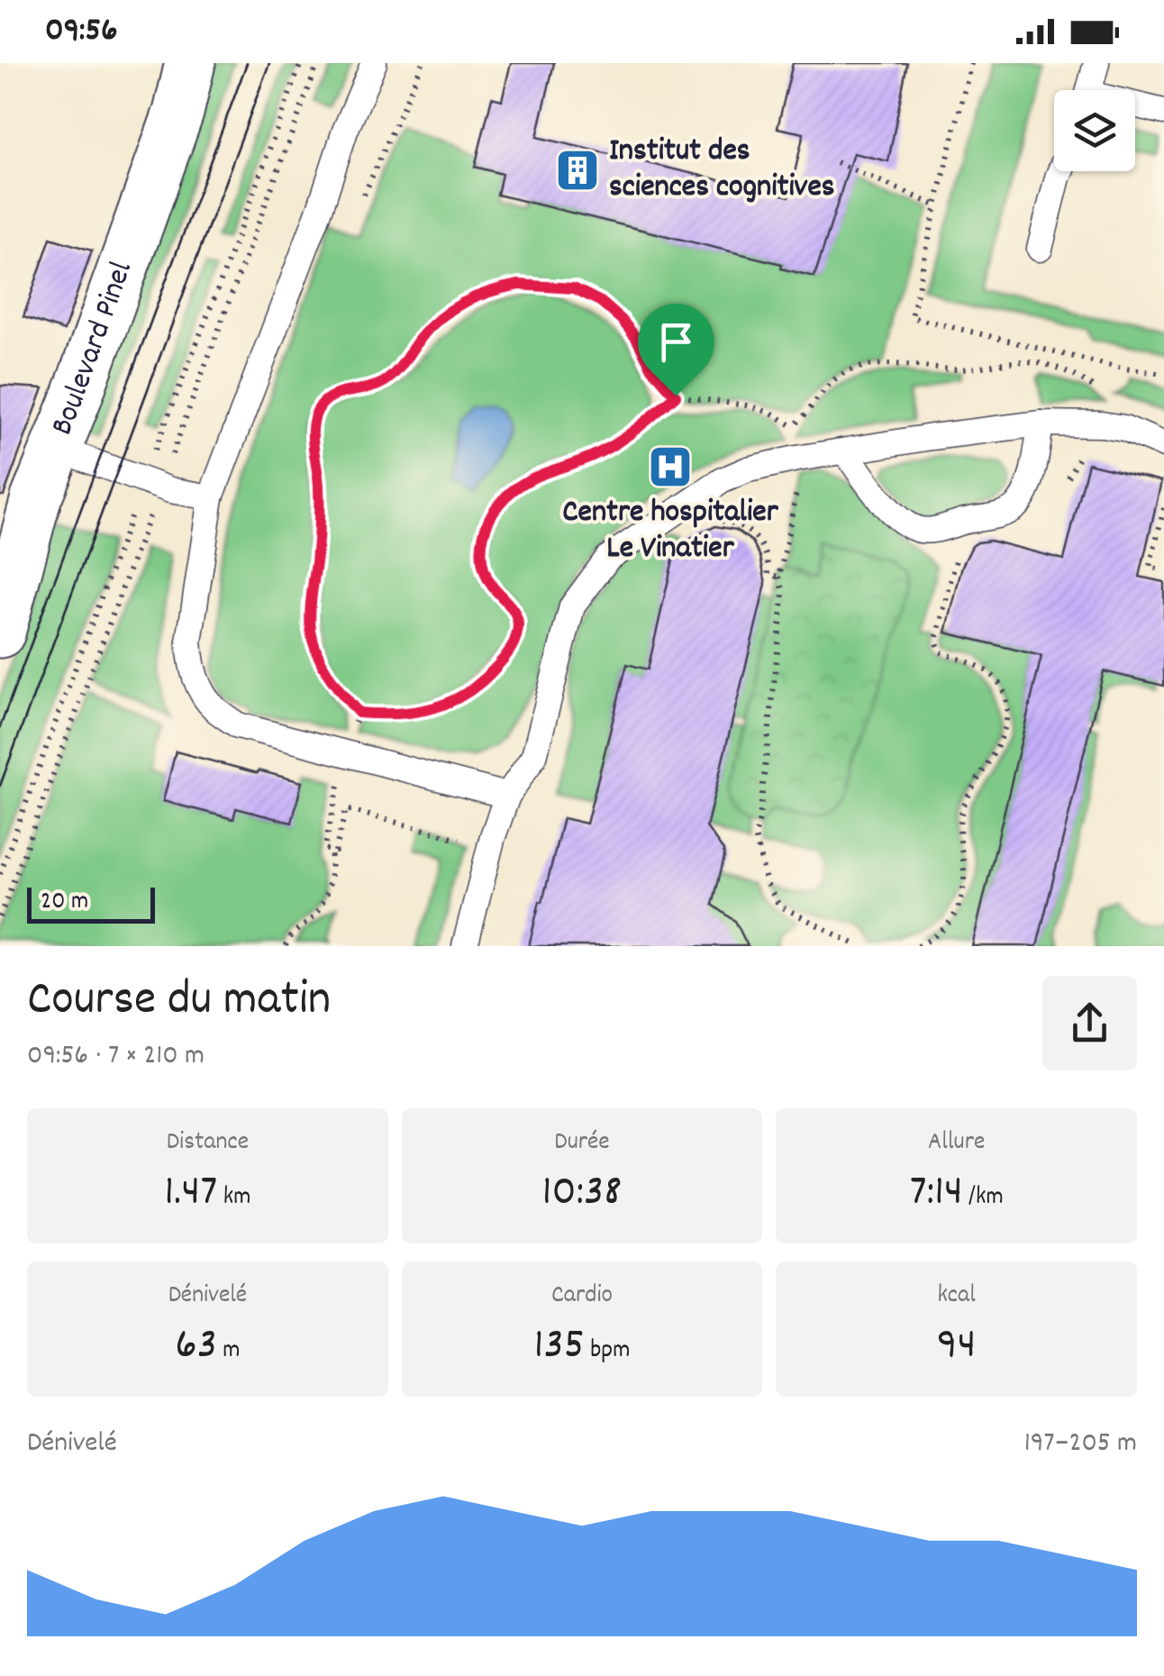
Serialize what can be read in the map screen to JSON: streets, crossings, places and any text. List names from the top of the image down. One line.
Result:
{"streets":{"main road":["Boulevard Pinel"]},"places":{"building":["Institut des sciences cognitives"],"hospital":["Centre hospitalier Le Vinatier"]},"scale_bar":"20 m","page":{"status":"09:56","scale":"20 m","heading":["Course du matin","09:56 · 7 × 210 m"],"stats":[["Distance","1.47 km"],["Durée","10:38"],["Allure","7:14 /km"],["Dénivelé","63 m"],["Cardio","135 bpm"],["kcal","94"]],"chart":["Dénivelé","197–205 m"]}}
